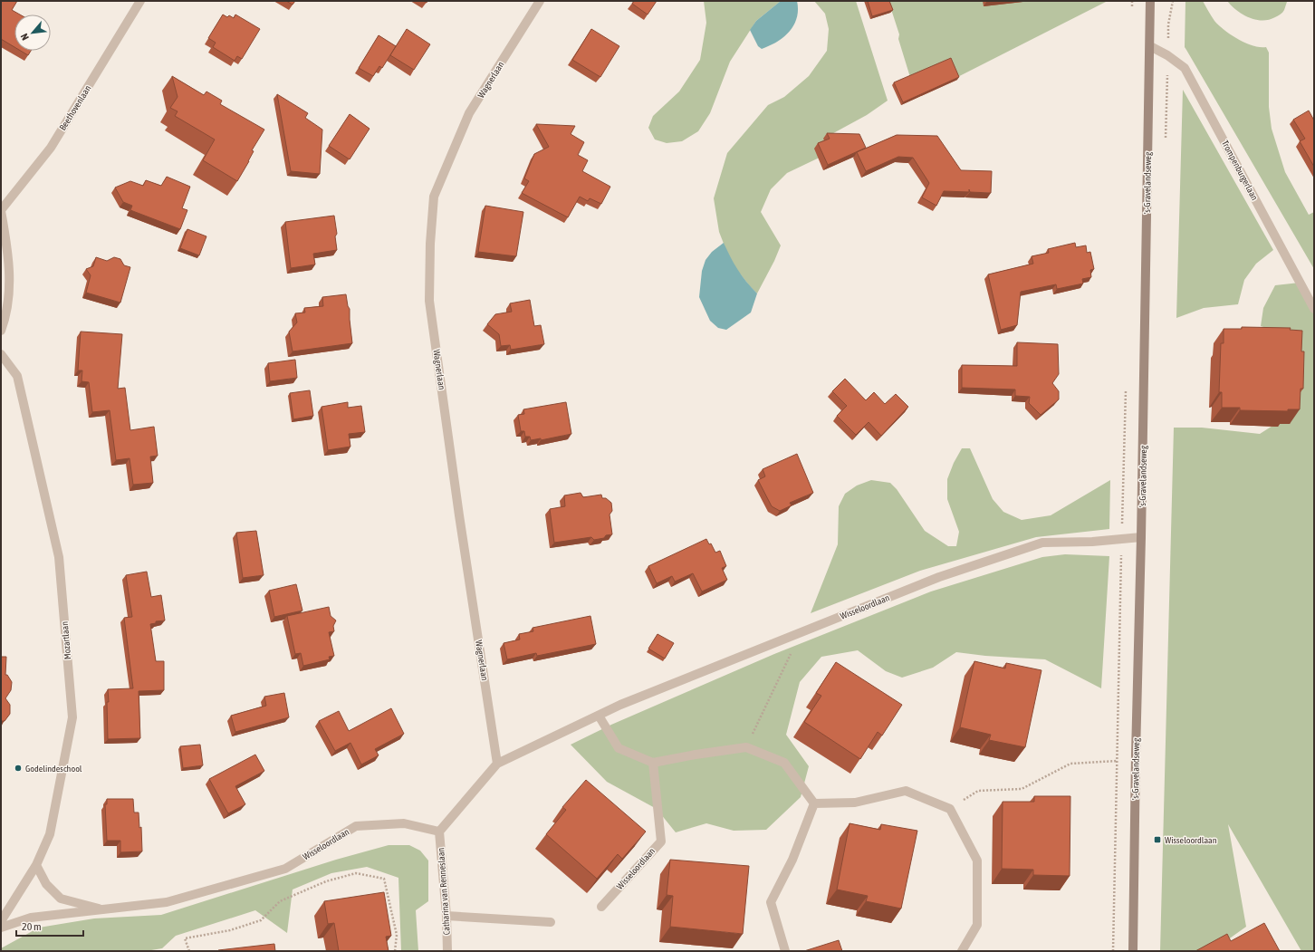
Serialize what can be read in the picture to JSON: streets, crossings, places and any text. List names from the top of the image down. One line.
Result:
{"streets":{"street":["Wagnerlaan","Beethovenlaan","Trompenburgerlaan","'s-Gravelandseweg","Wisseloordlaan","Mozartlaan","Catharina van Renneslaan"]},"crossings":[["Wagnerlaan","Wisseloordlaan"],["Trompenburgerlaan","'s-Gravelandseweg"],["'s-Gravelandseweg","Wisseloordlaan"],["Wisseloordlaan","Mozartlaan"],["Wisseloordlaan","Catharina van Renneslaan"]],"places":{"other":["Godelindeschool"],"transit":["Wisseloordlaan"]},"scale_bar":"20 m","north":"bottom left"}
